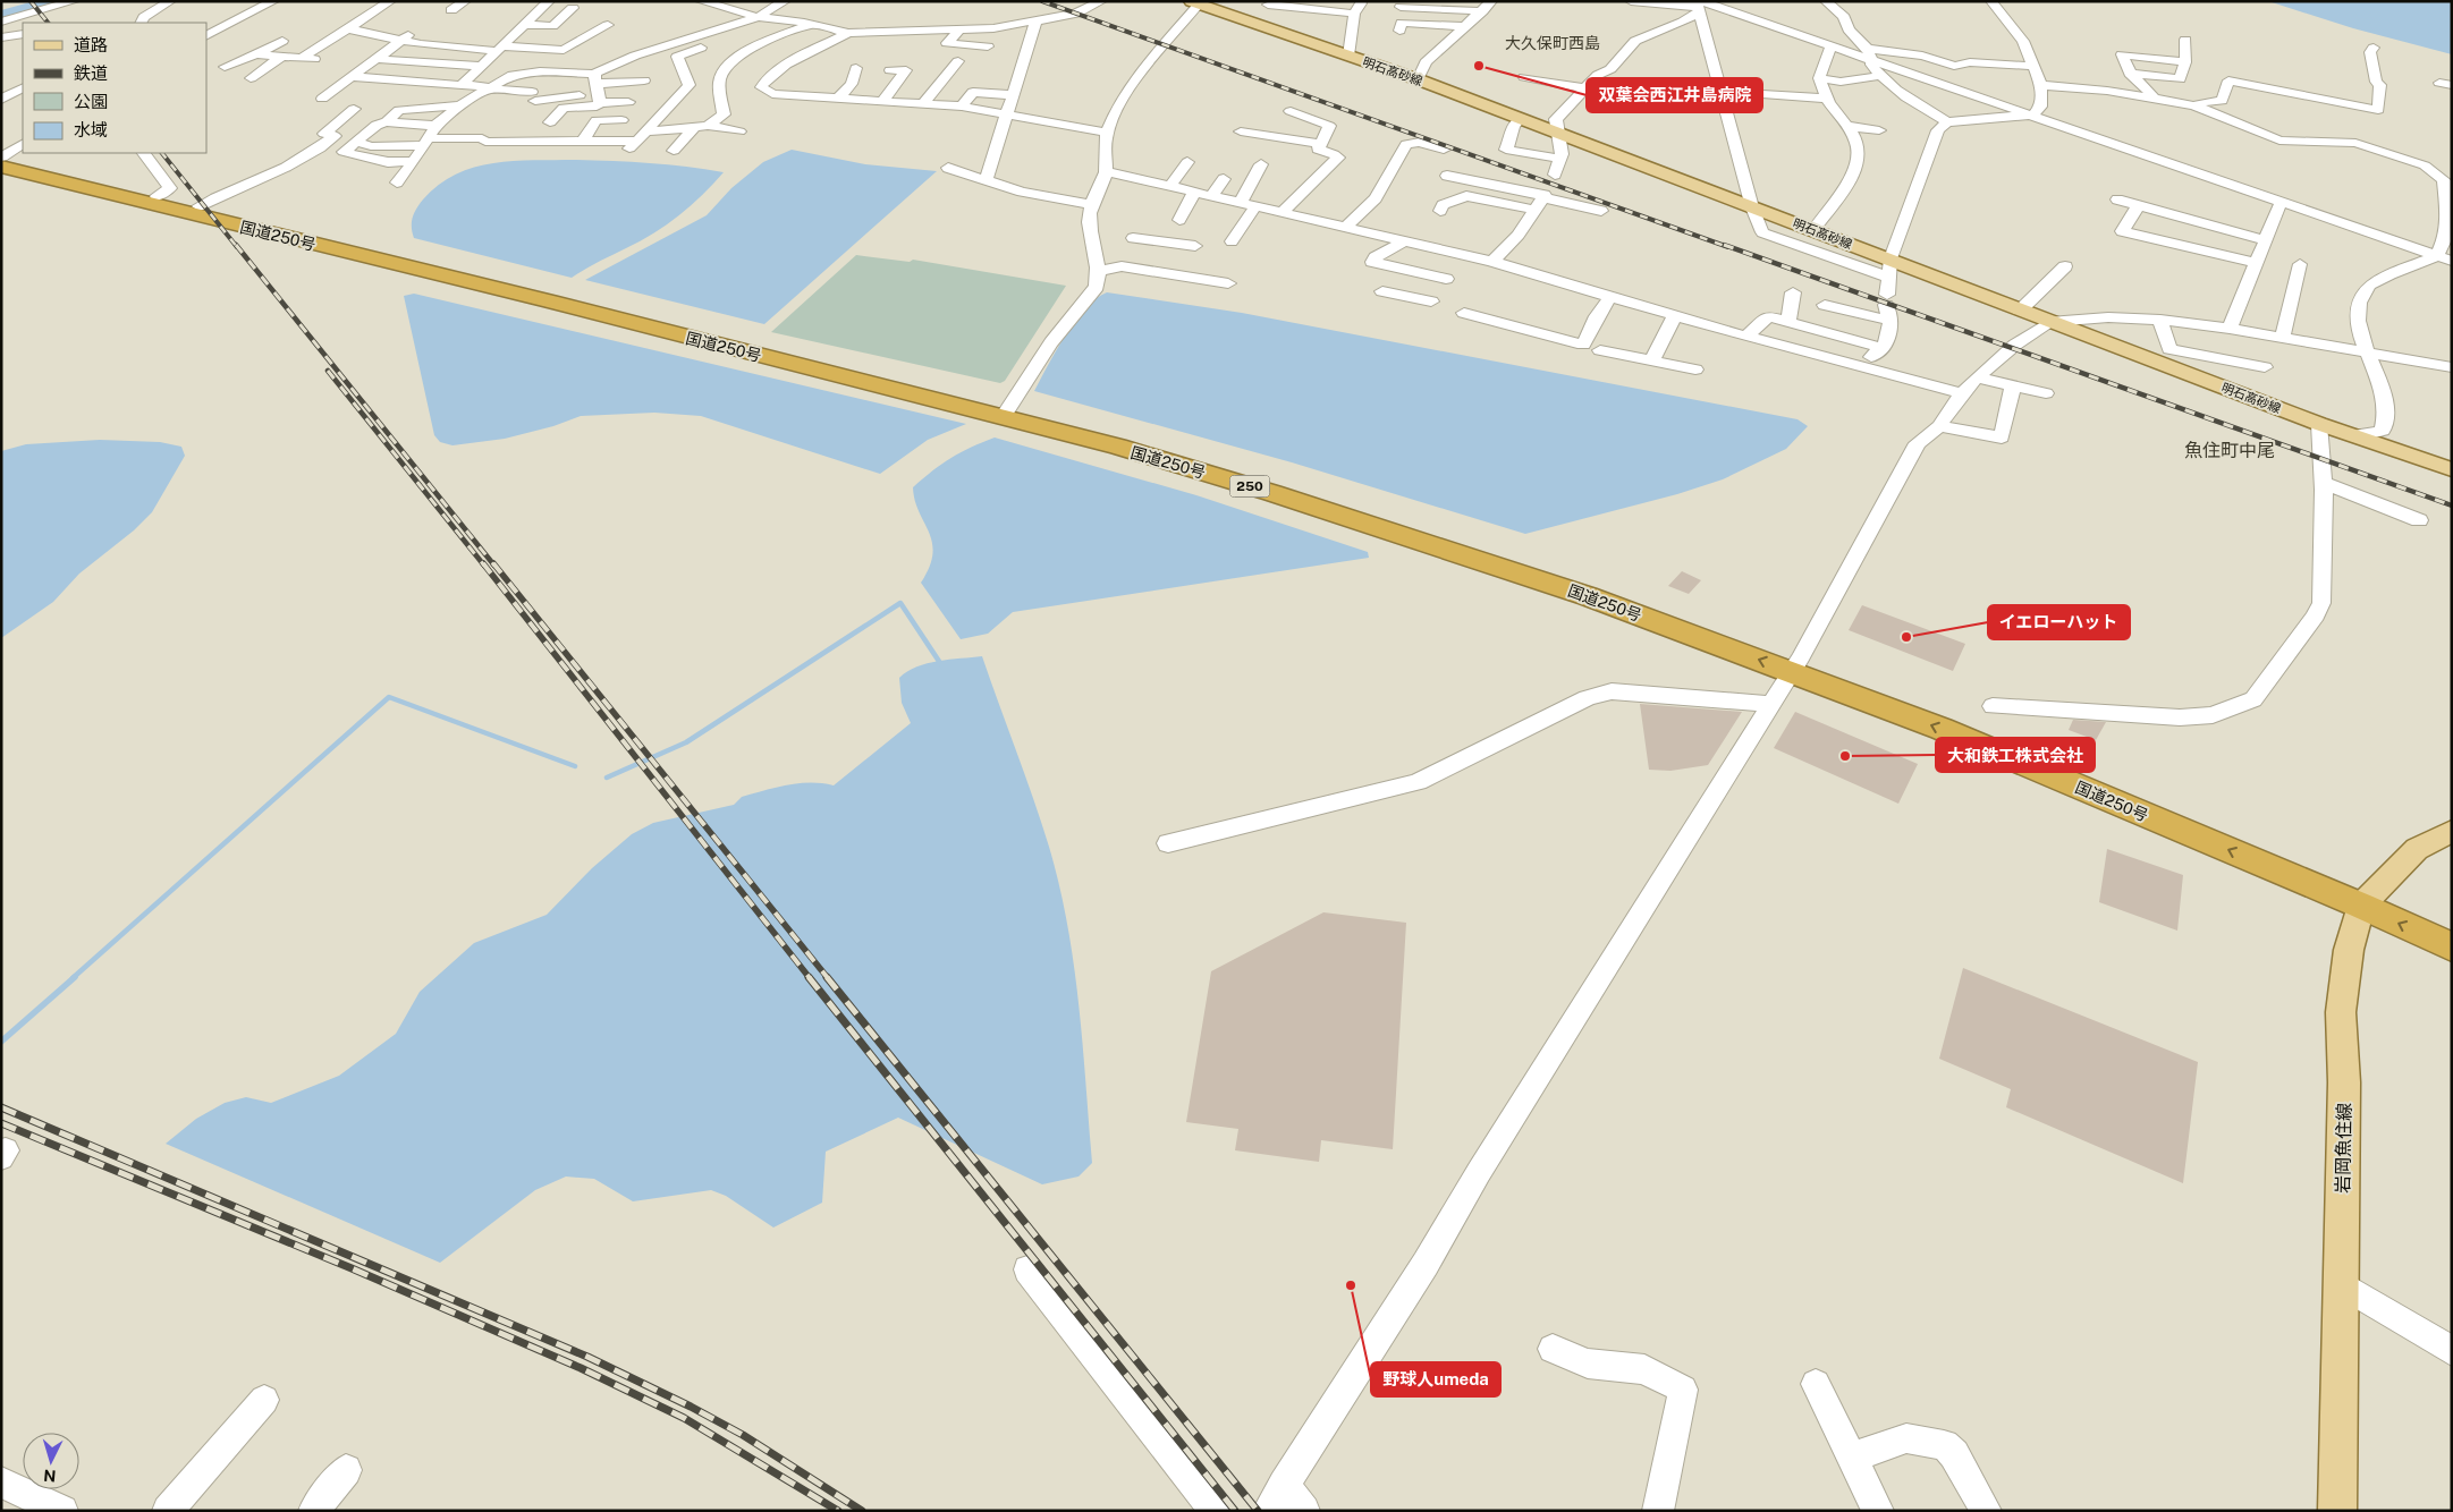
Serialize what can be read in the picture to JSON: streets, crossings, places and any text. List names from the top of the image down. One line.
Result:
{"streets":{"highway":["国道250号","250"],"main road":["明石高砂線","岩岡魚住線"]},"crossings":[["国道250号","岩岡魚住線"]],"districts":["大久保町西島","魚住町中尾"],"places":["双葉会西江井島病院","イエローハット","大和鉄工株式会社","野球人umeda"],"legend":["道路","鉄道","公園","水域"],"north":"bottom"}
